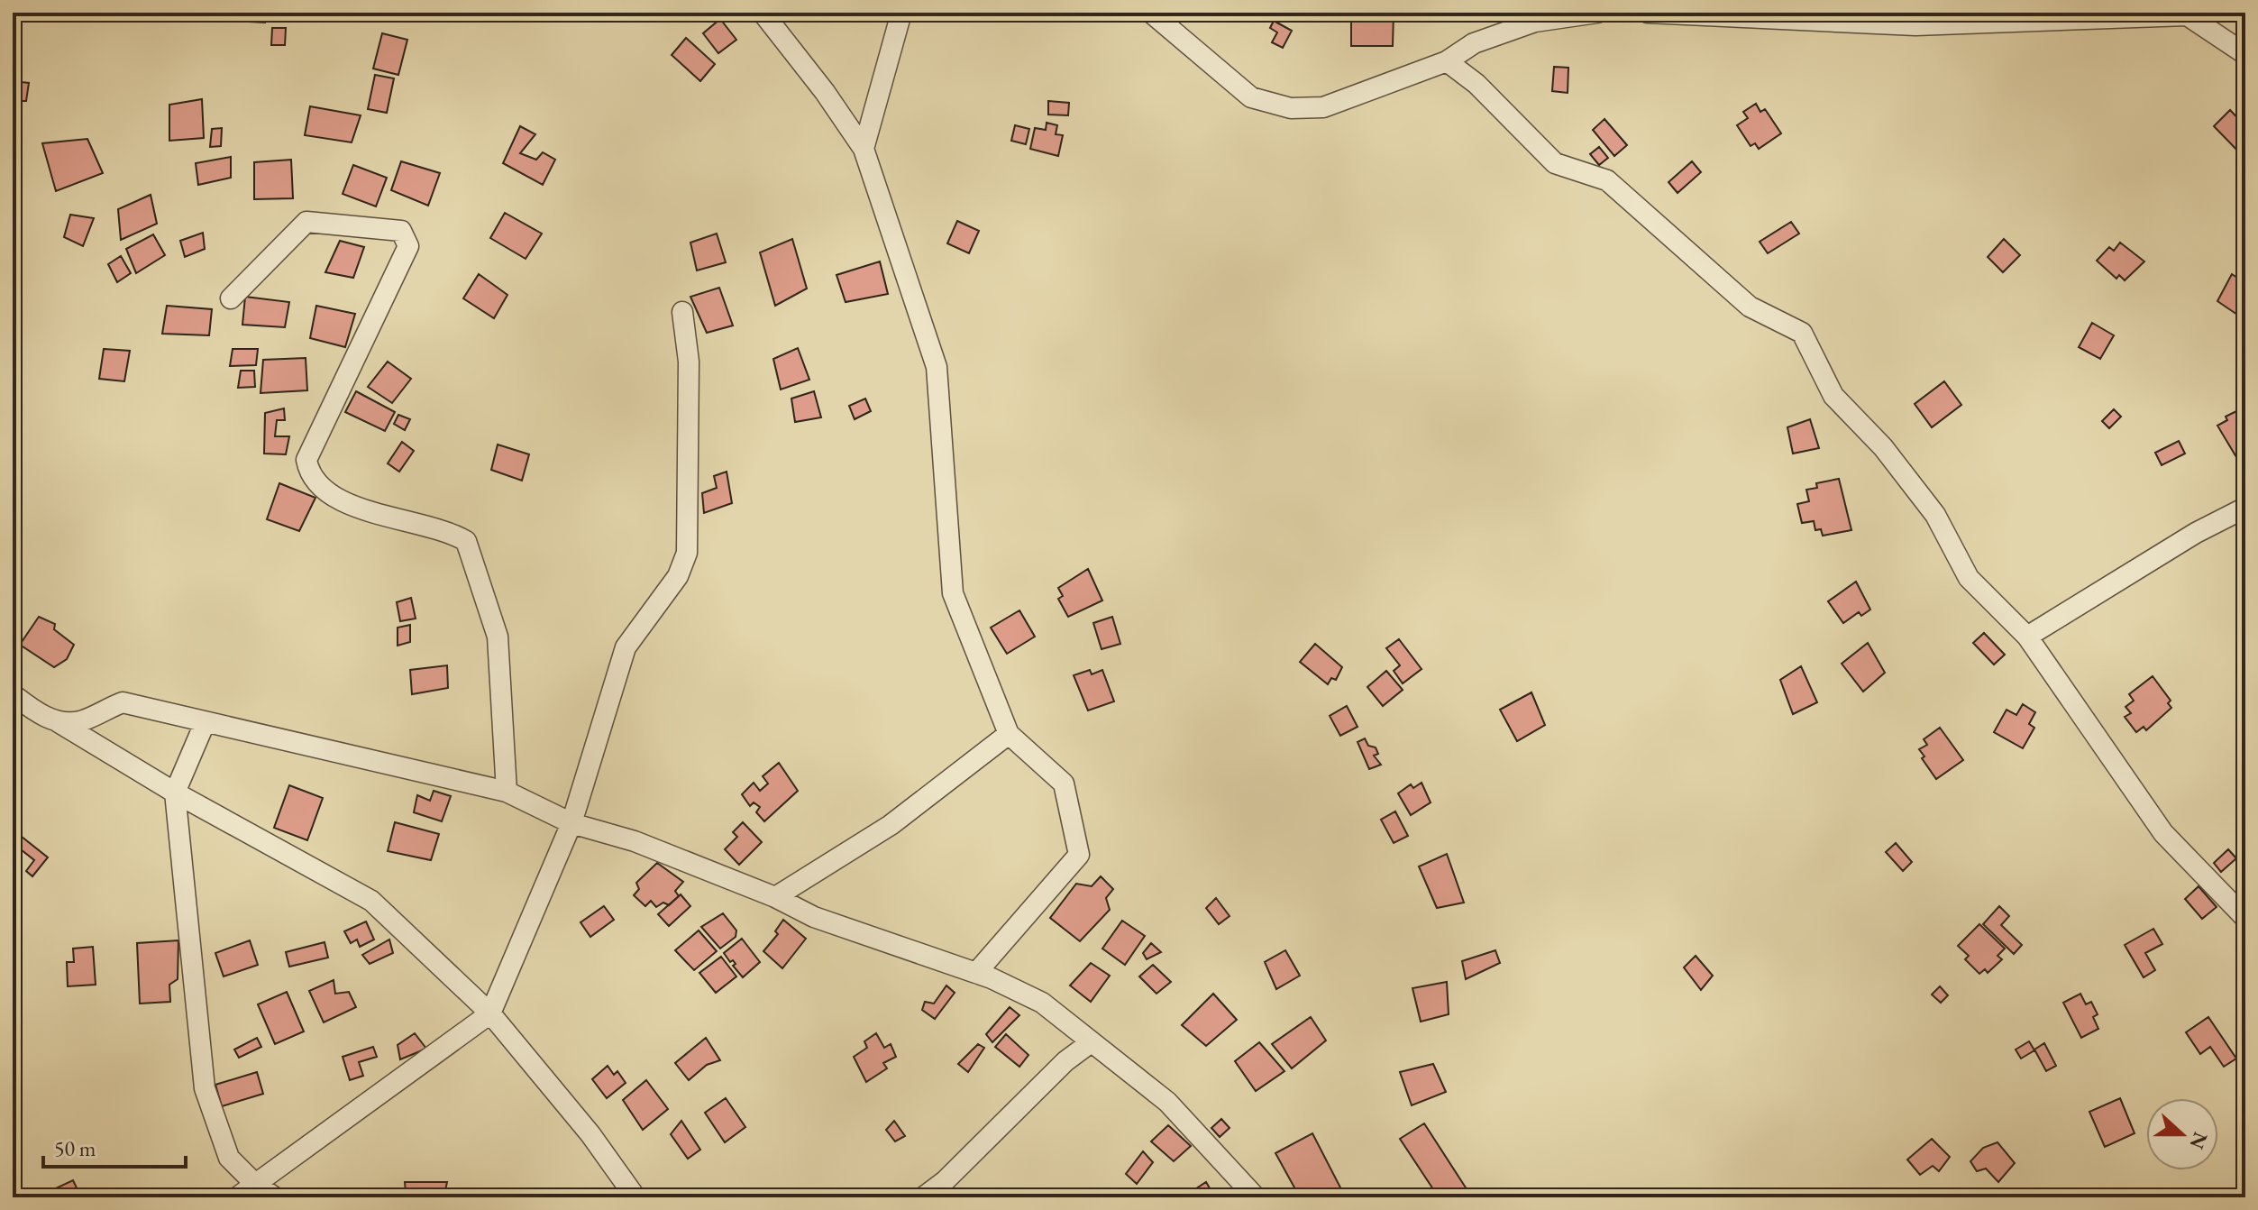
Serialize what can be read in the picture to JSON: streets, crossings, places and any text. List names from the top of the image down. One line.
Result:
{"scale_bar":"50 m","north":"right"}
